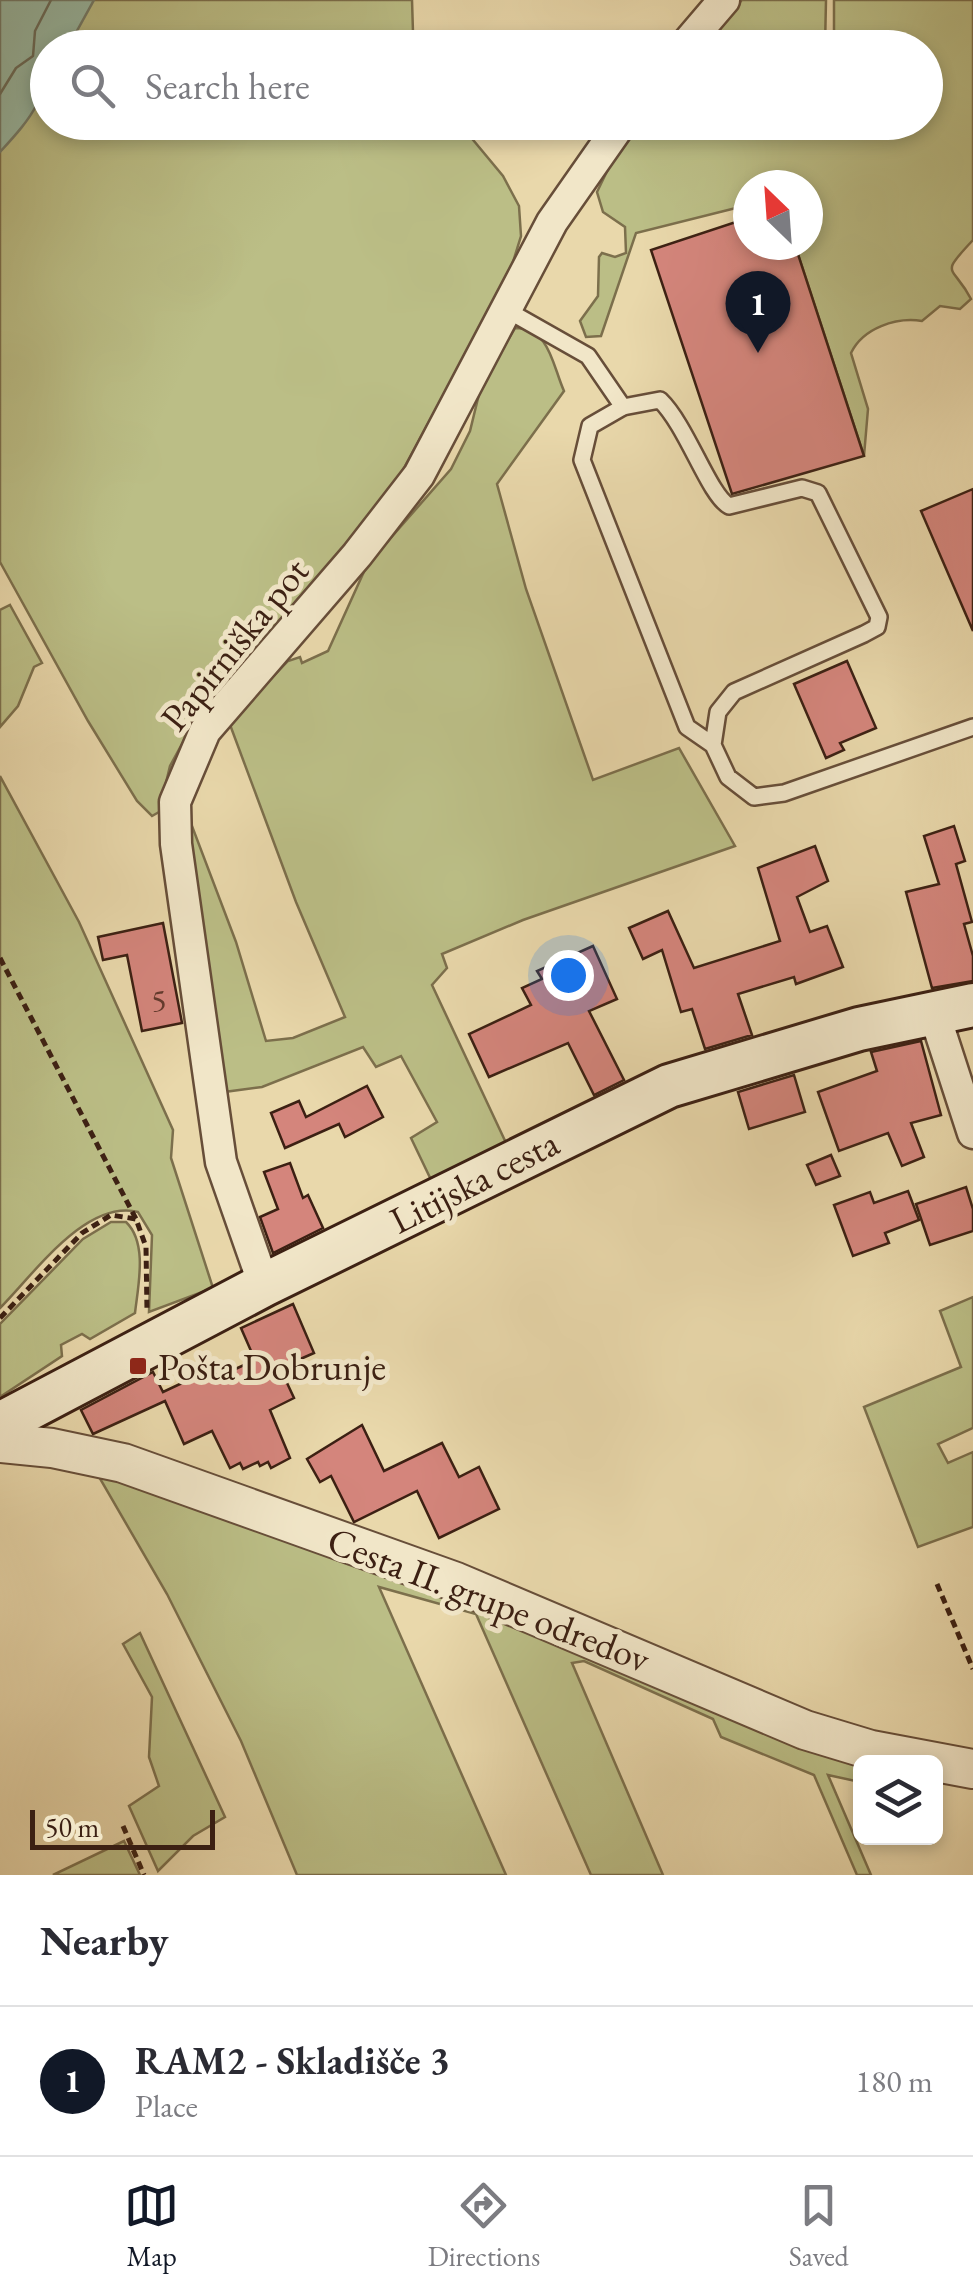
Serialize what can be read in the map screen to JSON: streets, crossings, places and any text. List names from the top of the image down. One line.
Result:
{"streets":{"main road":["Litijska cesta"],"street":["Papirniška pot","Cesta II. grupe odredov"]},"crossings":[["Papirniška pot","Litijska cesta"]],"places":{"transit":["Pošta Dobrunje"]},"house_numbers":["5"],"scale_bar":"50 m","north":"top left","page":{"search":"Search here","pins":"1","scale":"50 m","heading":"Nearby","list":[{"mark":"1","name":"RAM2 - Skladišče 3","note":"Place","value":"180 m"}],"nav":["Map","Directions","Saved"]}}
